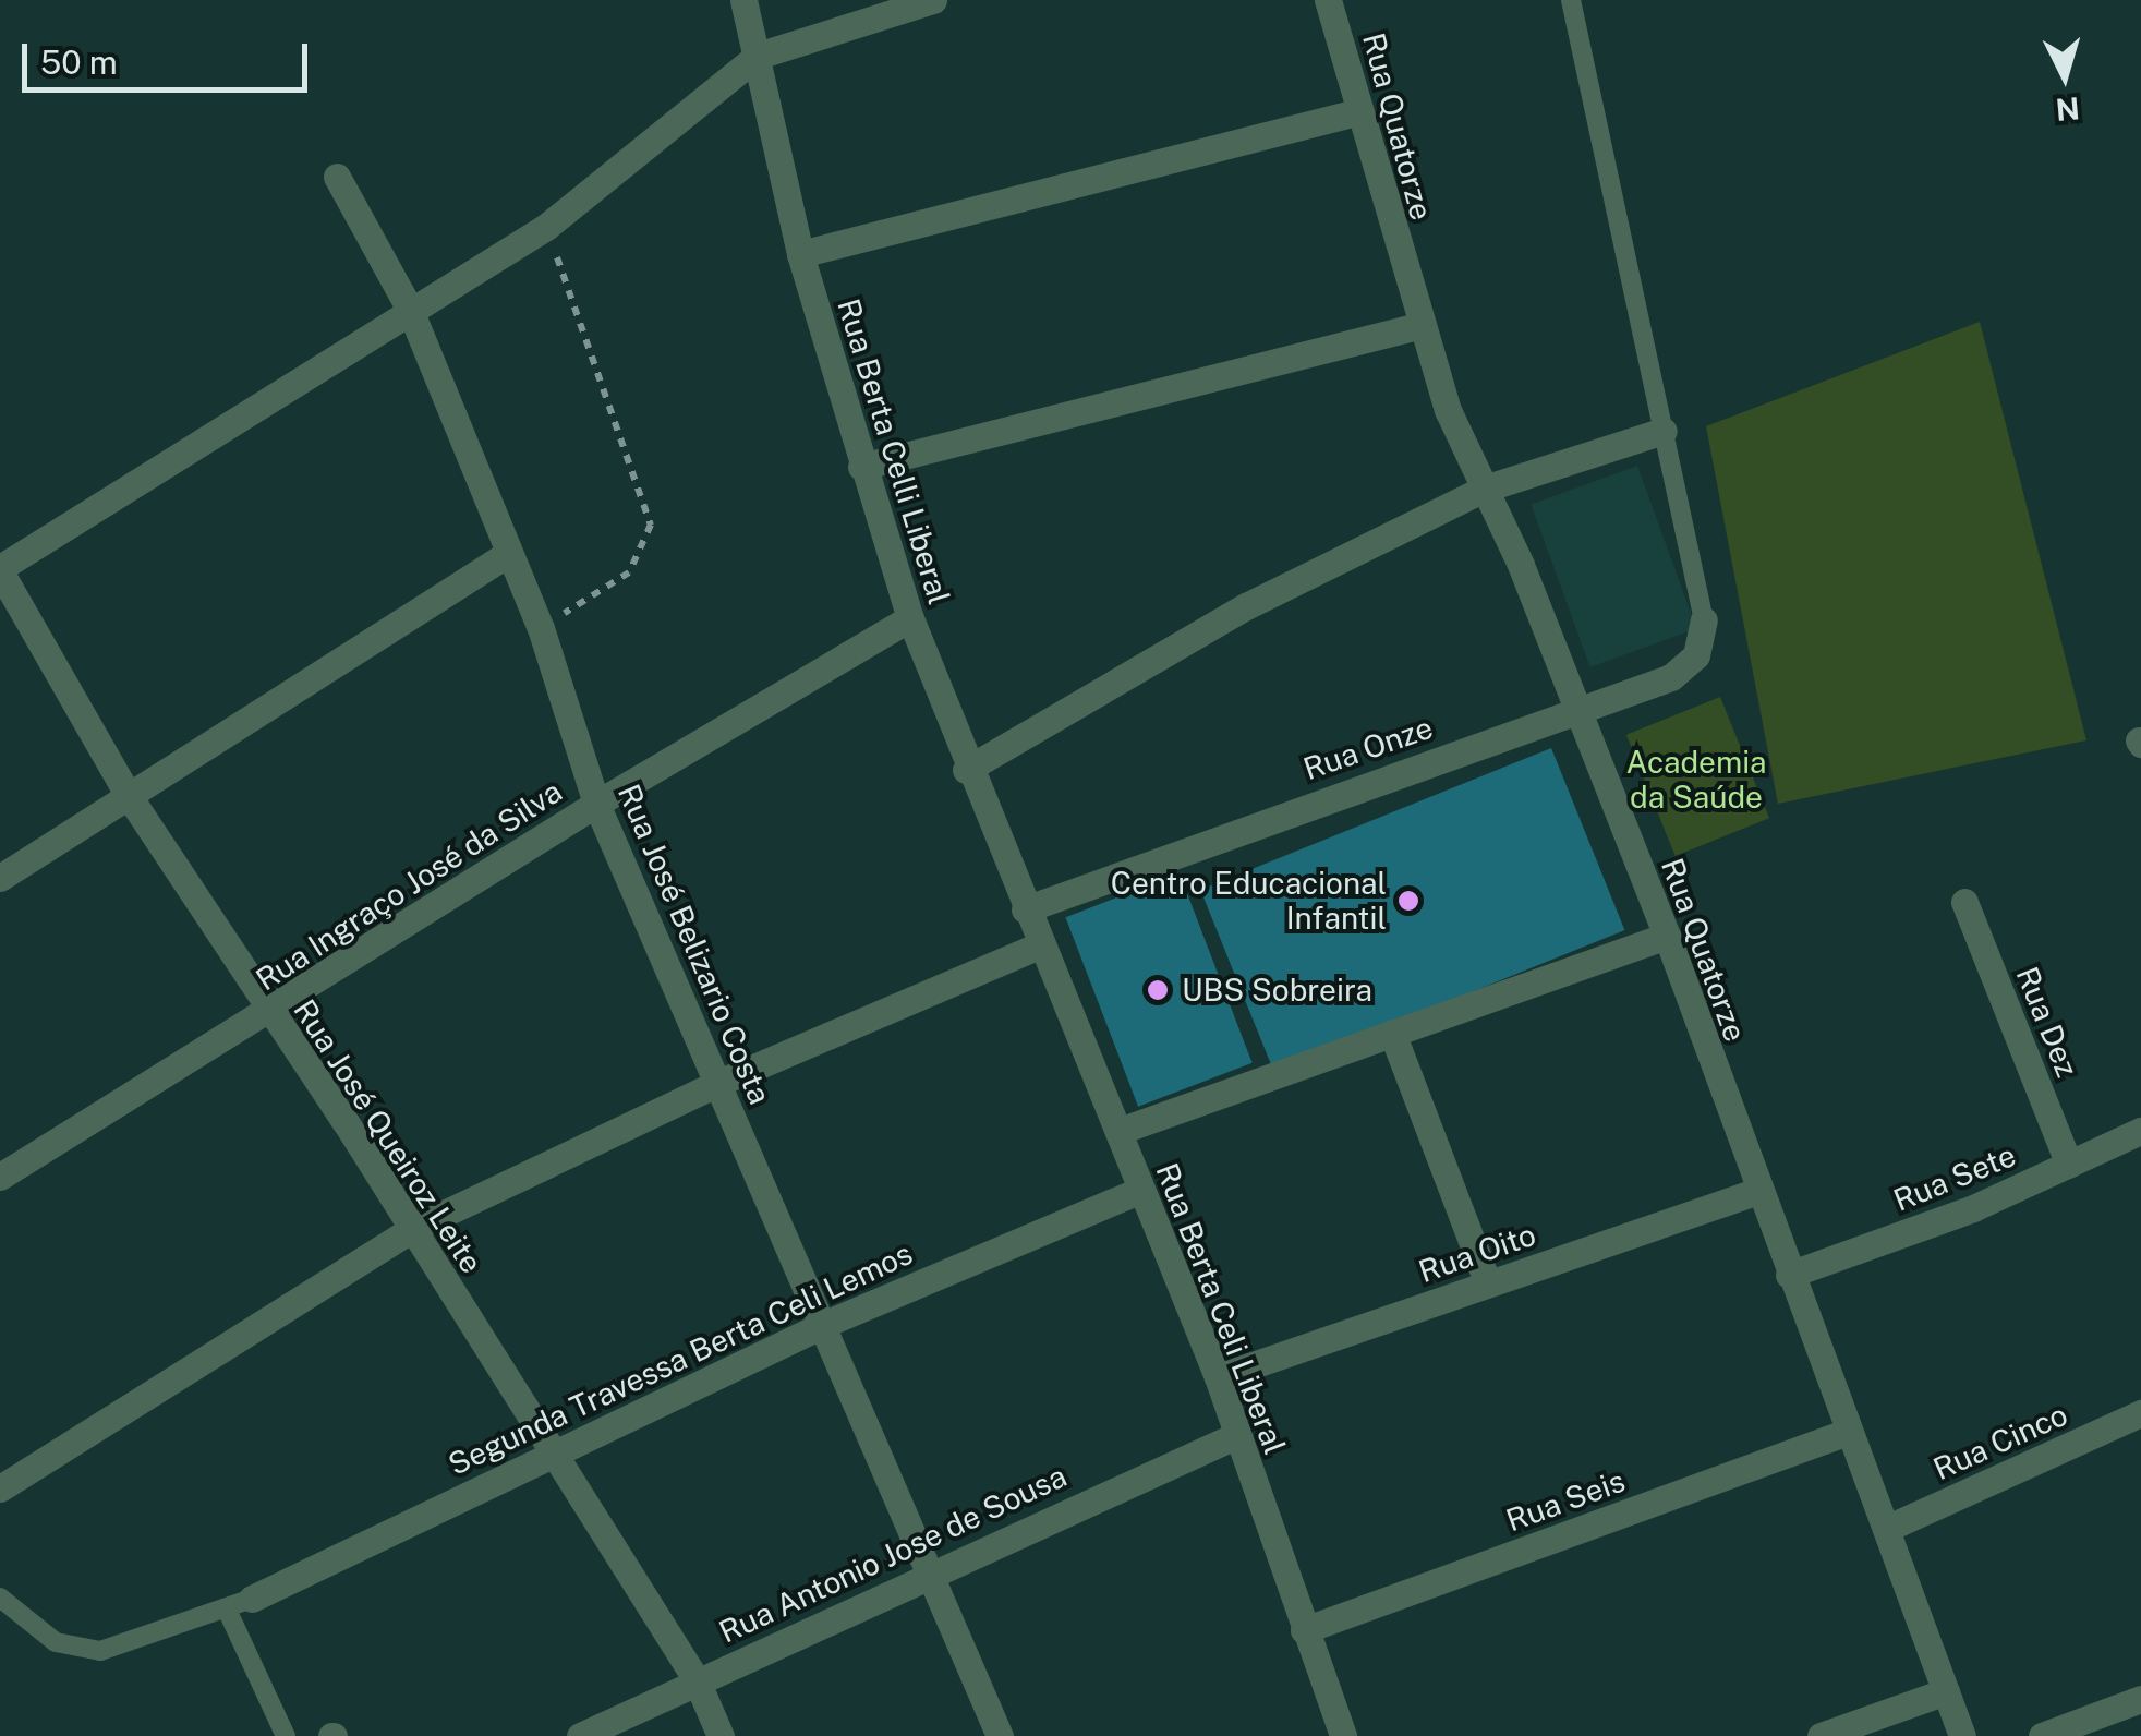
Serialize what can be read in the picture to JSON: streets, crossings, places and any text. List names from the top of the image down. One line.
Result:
{"streets":{"street":["Rua Quatorze","Rua Berta Celli Liberal","Rua Onze","Rua Ingraço José da Silva","Rua José Belizario Costa","Rua Dez","Rua José Queiroz Leite","Rua Sete","Rua Oito","Rua Berta Celi Liberal","Segunda Travessa Berta Celi Lemos","Rua Cinco","Rua Seis","Rua Antonio Jose de Sousa"]},"crossings":[["Rua Quatorze","Rua Onze"],["Rua Quatorze","Rua Sete"],["Rua Quatorze","Rua Oito"],["Rua Quatorze","Rua Cinco"],["Rua Quatorze","Rua Seis"],["Rua Berta Celli Liberal","Rua Onze"],["Rua Berta Celli Liberal","Rua Ingraço José da Silva"],["Rua Berta Celli Liberal","Rua Berta Celi Liberal"],["Rua Onze","Rua Berta Celi Liberal"],["Rua Ingraço José da Silva","Rua José Belizario Costa"],["Rua Ingraço José da Silva","Rua José Queiroz Leite"],["Rua José Belizario Costa","Segunda Travessa Berta Celi Lemos"],["Rua José Belizario Costa","Rua Antonio Jose de Sousa"],["Rua Dez","Rua Sete"],["Rua José Queiroz Leite","Segunda Travessa Berta Celi Lemos"],["Rua José Queiroz Leite","Rua Antonio Jose de Sousa"],["Rua Oito","Rua Berta Celi Liberal"],["Rua Berta Celi Liberal","Segunda Travessa Berta Celi Lemos"],["Rua Berta Celi Liberal","Rua Seis"],["Rua Berta Celi Liberal","Rua Antonio Jose de Sousa"]],"parks":["Academia da Saúde"],"places":["Centro Educacional Infantil","UBS Sobreira"],"scale_bar":"50 m","north":"bottom"}
